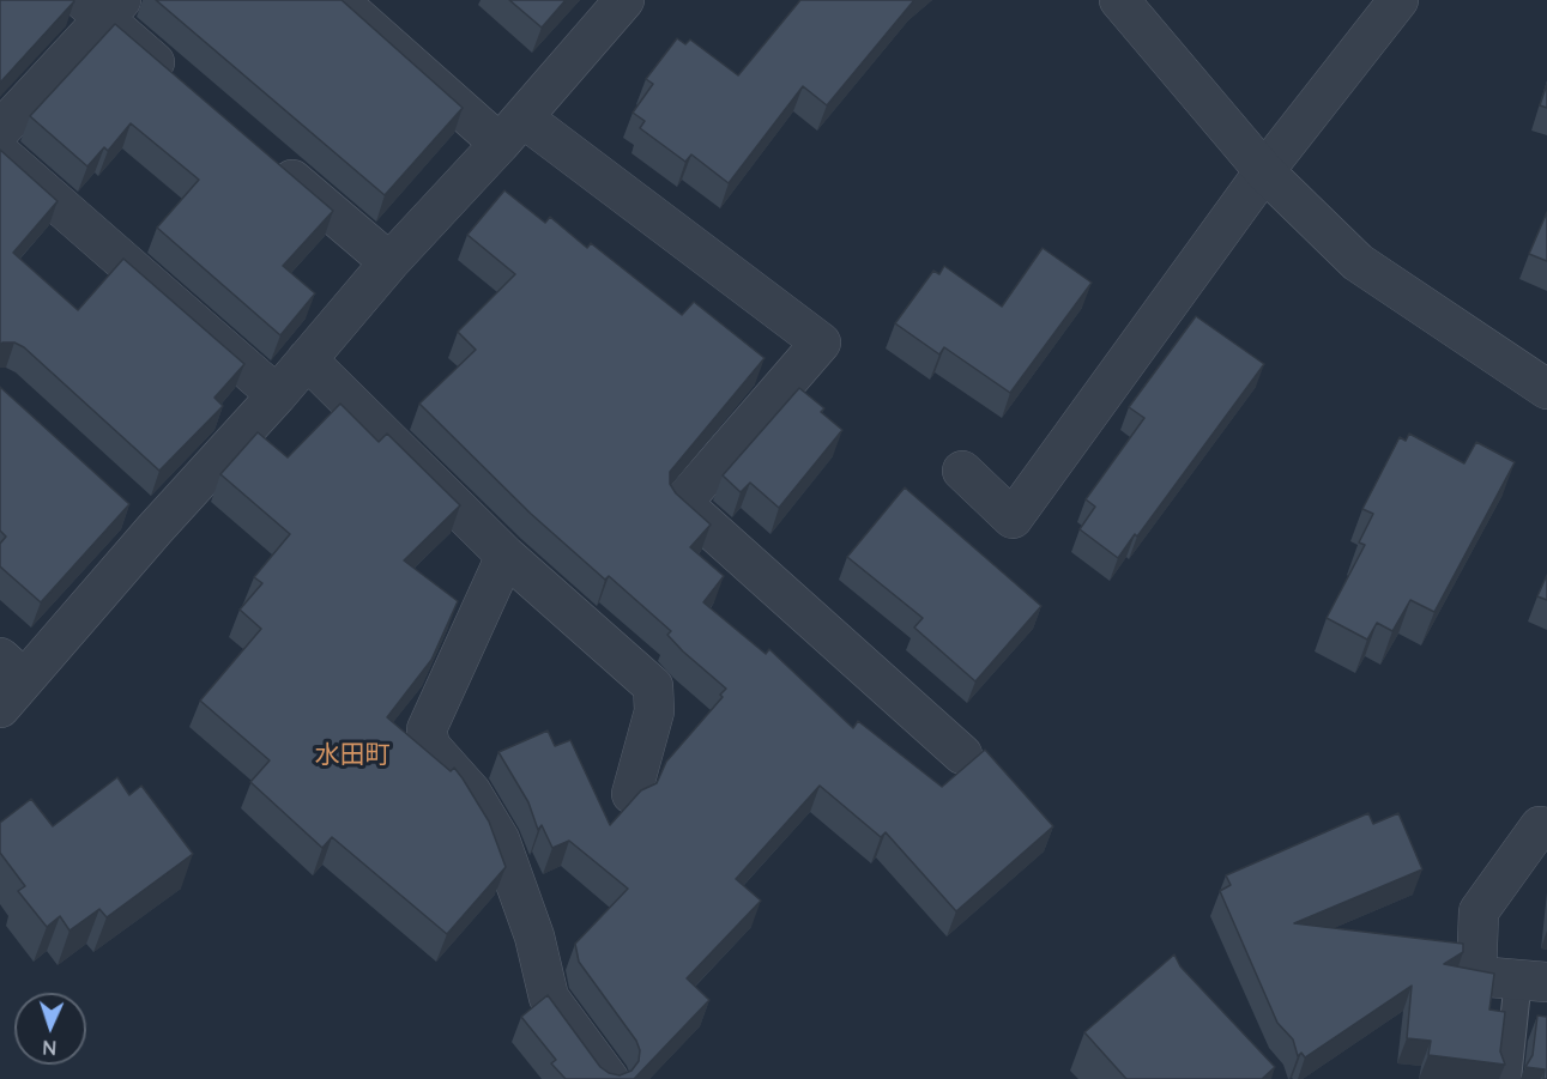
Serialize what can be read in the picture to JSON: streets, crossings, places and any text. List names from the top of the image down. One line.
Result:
{"districts":["水田町"],"north":"bottom"}
